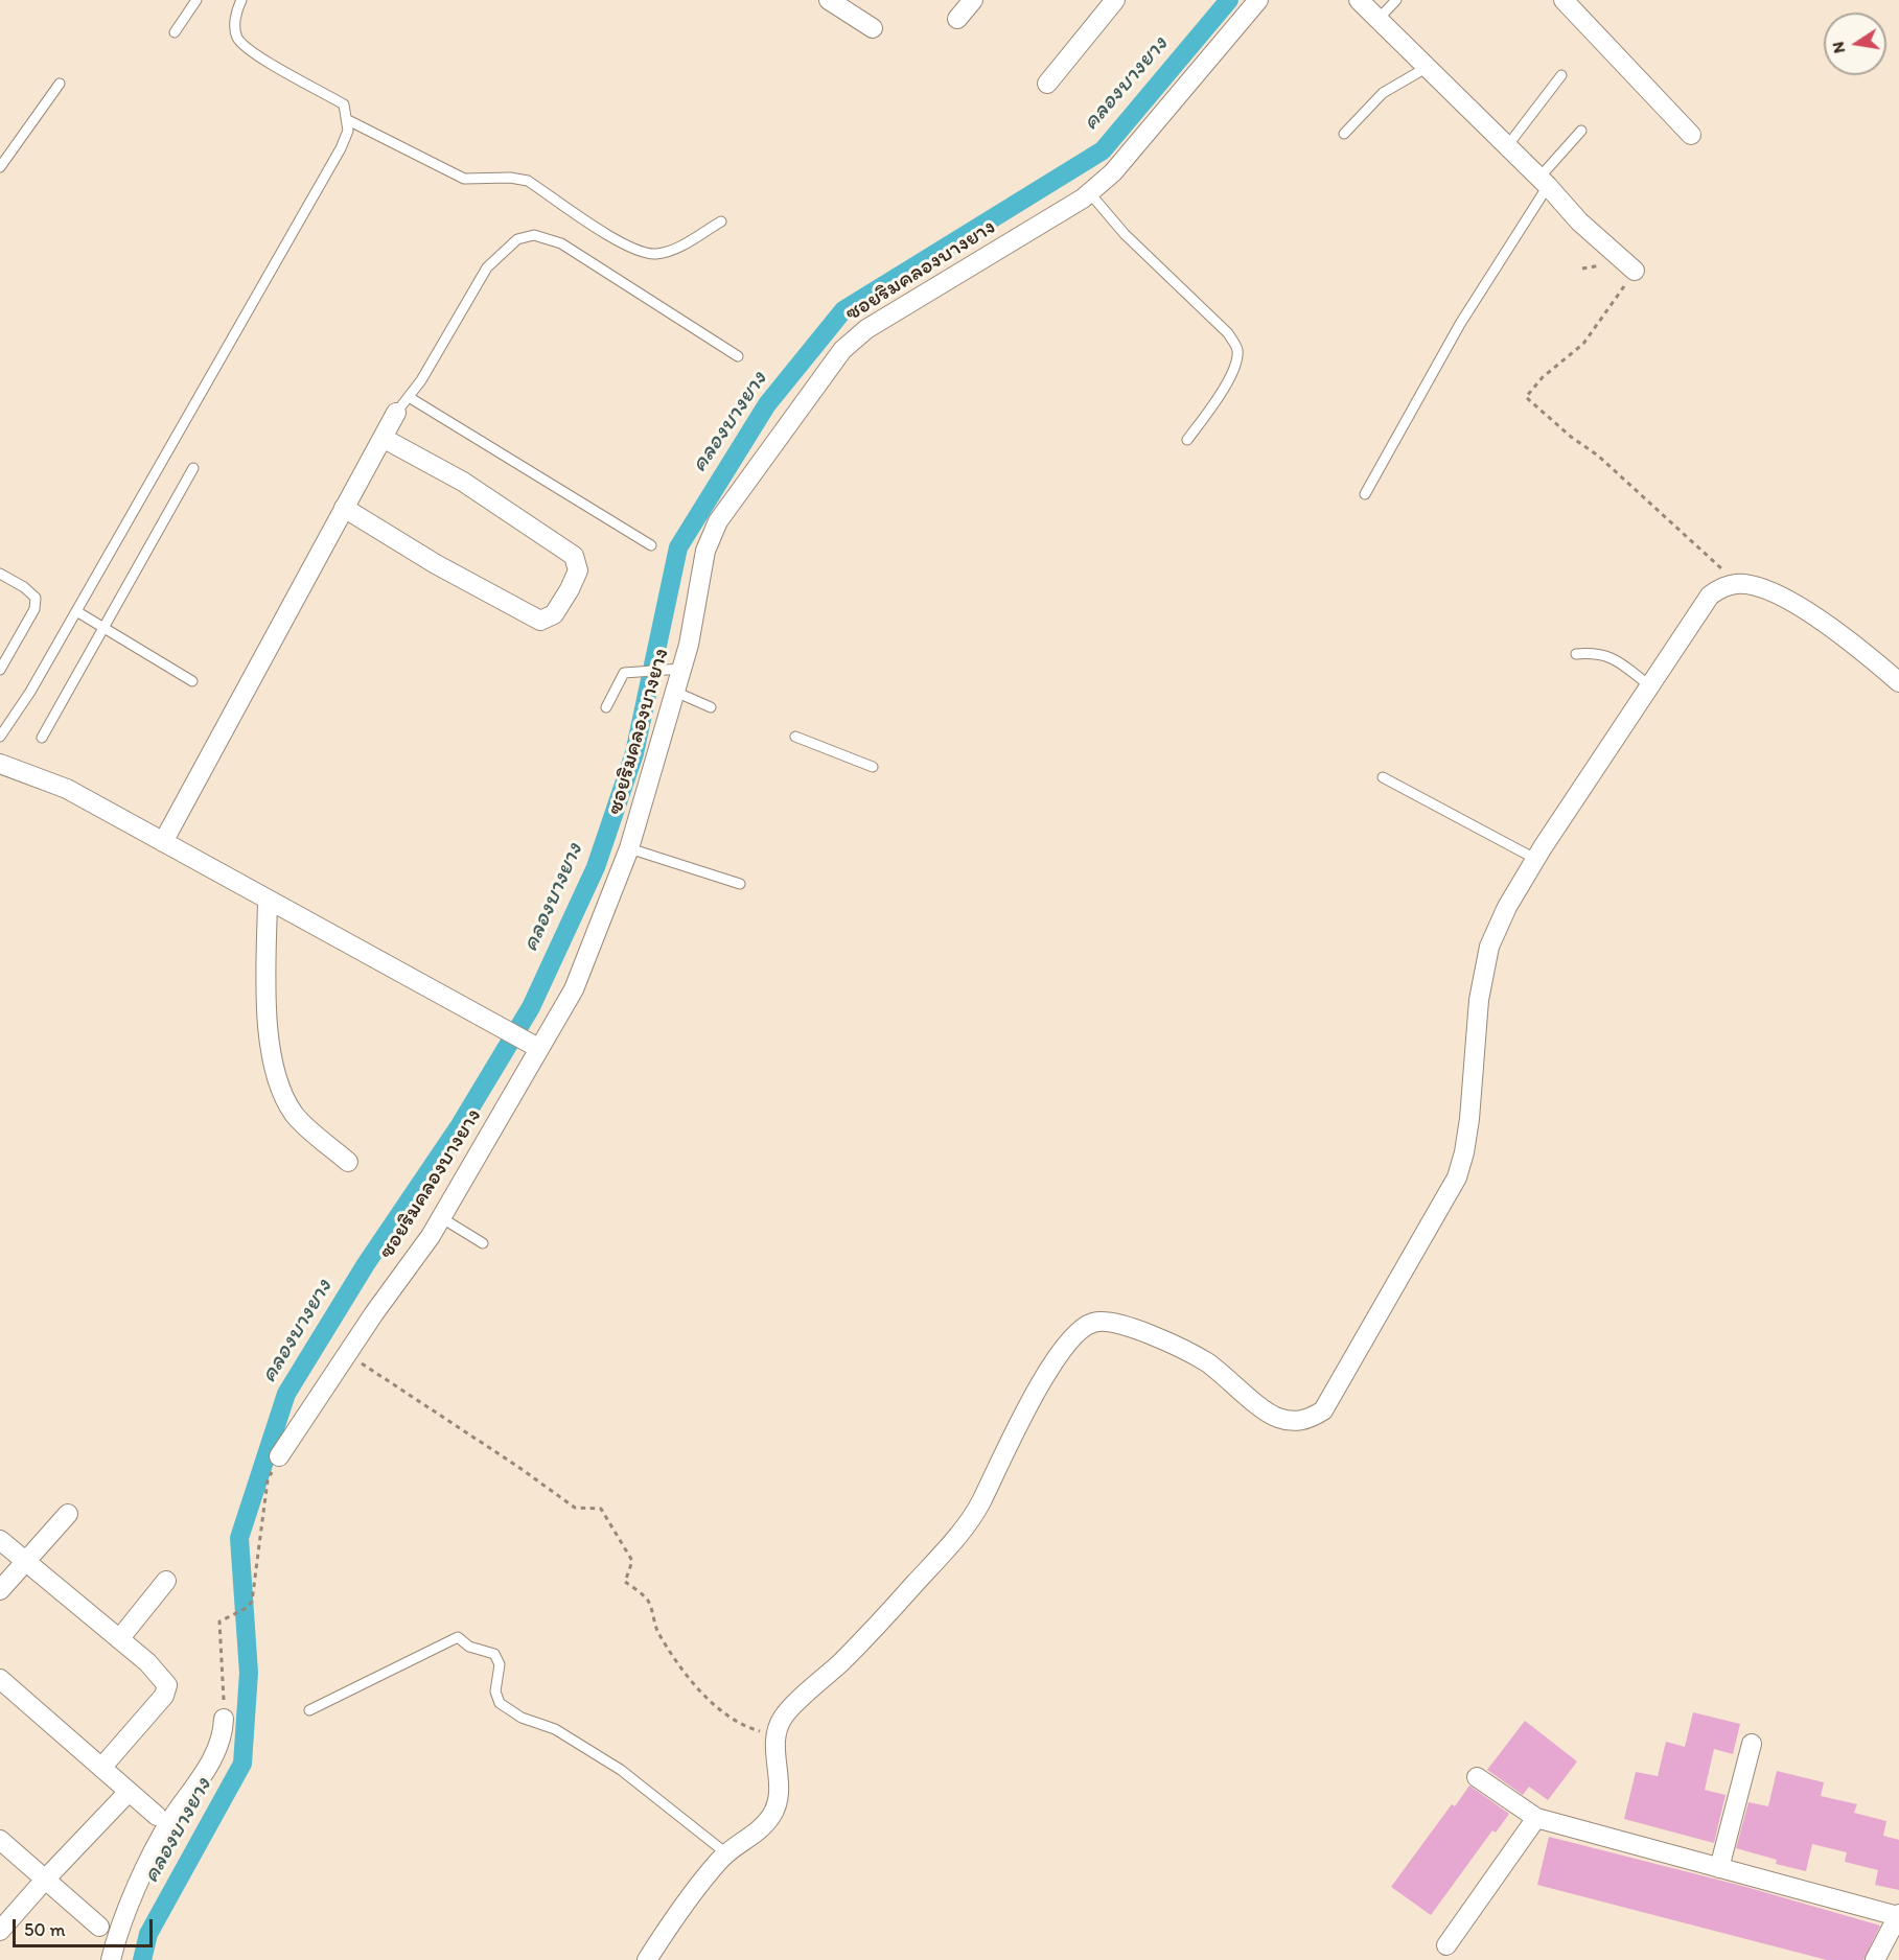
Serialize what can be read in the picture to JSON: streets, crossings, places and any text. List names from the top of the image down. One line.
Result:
{"streets":{"street":["ซอยริมคลองบางยาง"]},"water":["คลองบางยาง"],"scale_bar":"50 m","north":"left"}
